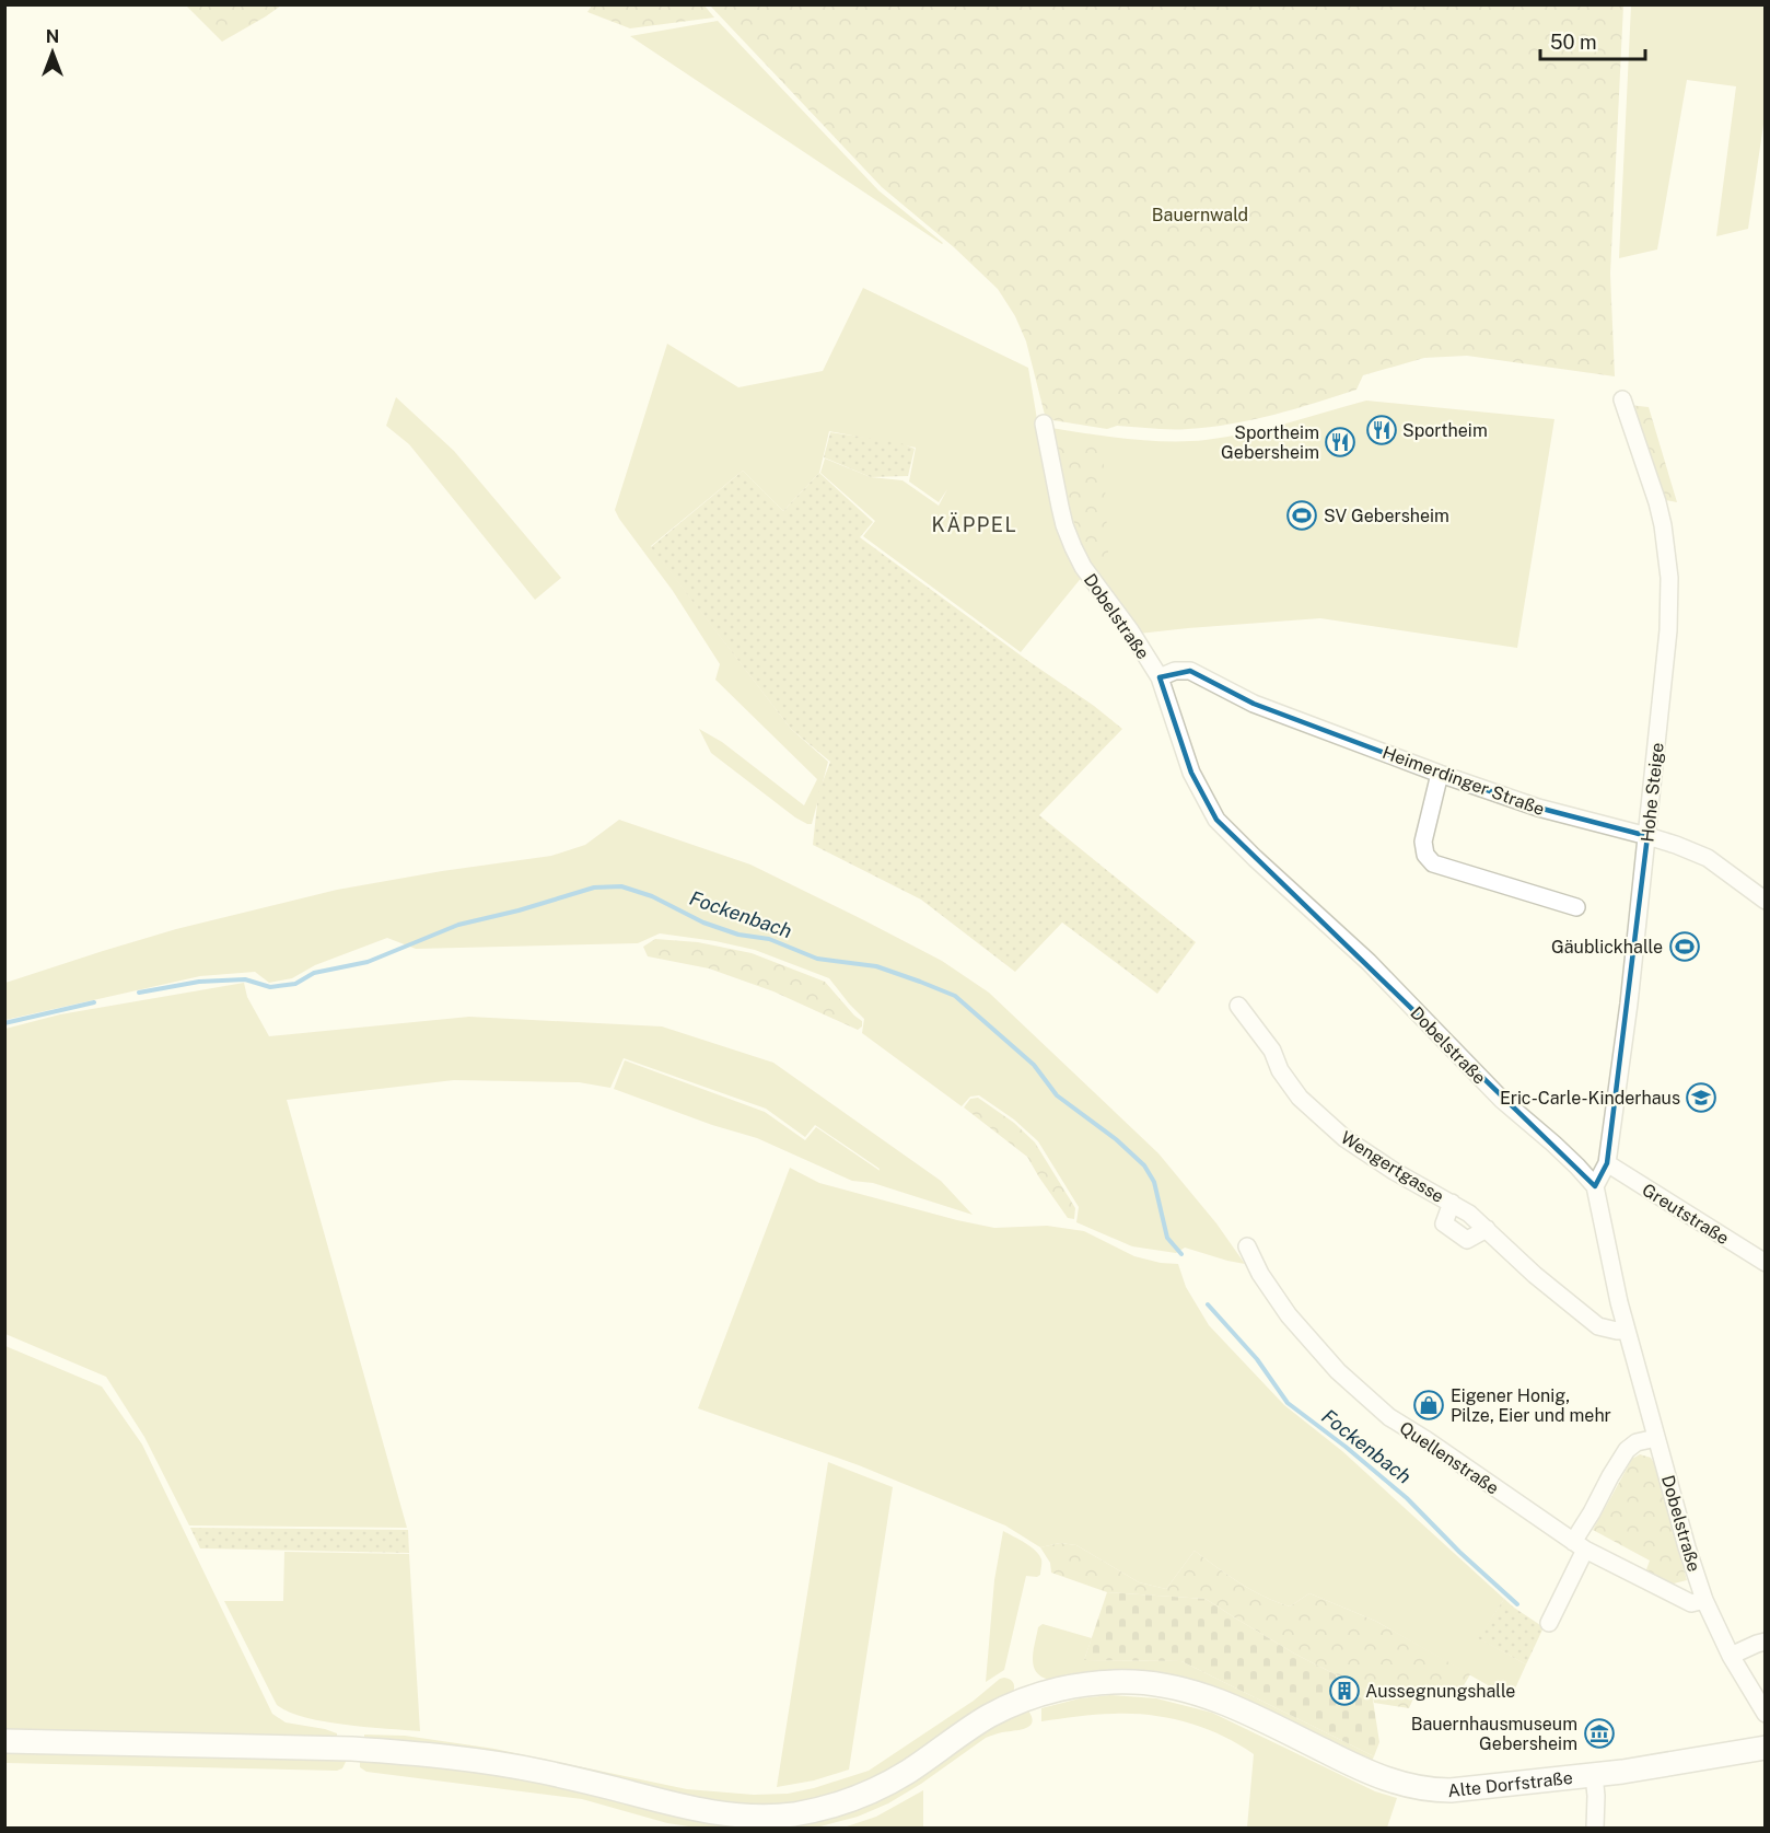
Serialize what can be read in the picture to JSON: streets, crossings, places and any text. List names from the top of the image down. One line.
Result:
{"streets":{"street":["Dobelstraße","Heimerdinger Straße","Hohe Steige","Wengertgasse","Greutstraße","Quellenstraße","Alte Dorfstraße"]},"crossings":[["Dobelstraße","Heimerdinger Straße"],["Dobelstraße","Hohe Steige"],["Dobelstraße","Wengertgasse"],["Dobelstraße","Quellenstraße"],["Heimerdinger Straße","Hohe Steige"],["Hohe Steige","Greutstraße"]],"districts":["KÄPPEL"],"water":["Fockenbach"],"parks":["Bauernwald"],"places":{"restaurant":["Sportheim","Sportheim Gebersheim"],"sports":["SV Gebersheim","Gäublickhalle"],"school or university":["Eric-Carle-Kinderhaus"],"shop":["Eigener Honig, Pilze, Eier und mehr"],"building":["Aussegnungshalle"],"museum":["Bauernhausmuseum Gebersheim"]},"scale_bar":"50 m","north":"top"}
